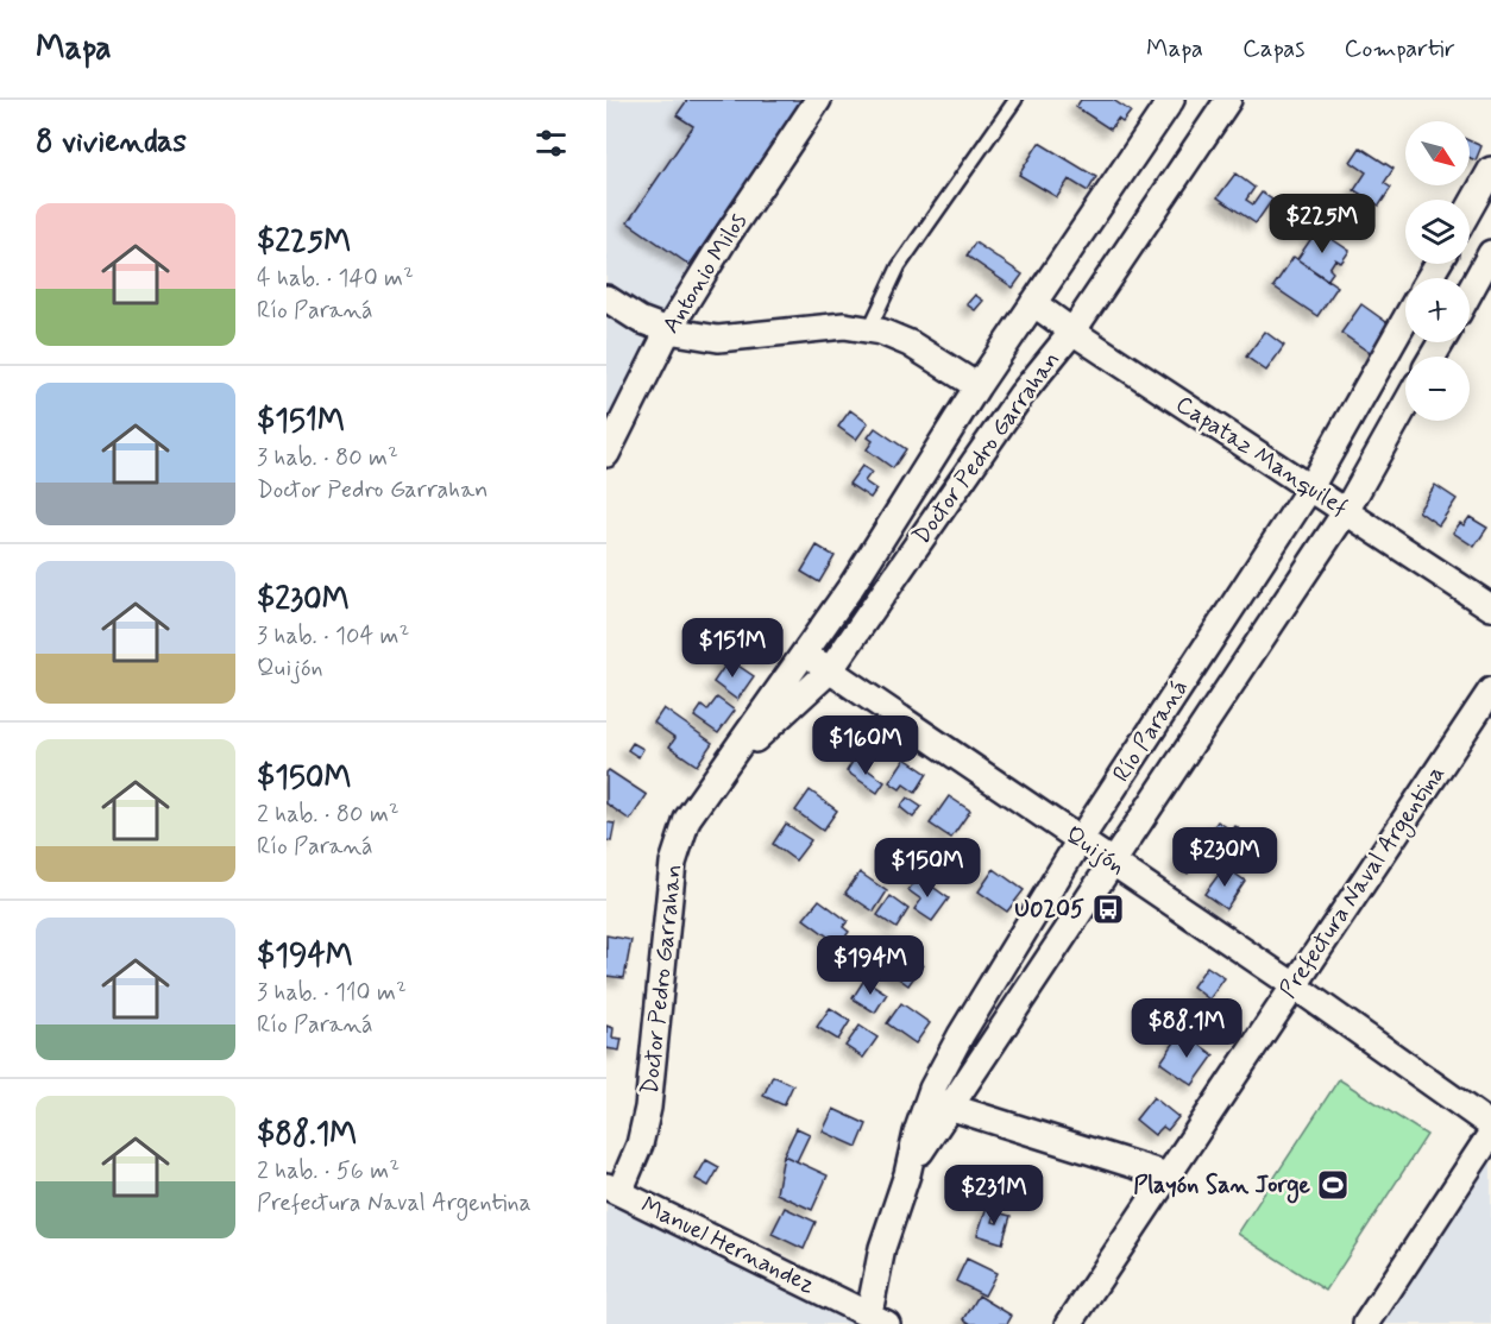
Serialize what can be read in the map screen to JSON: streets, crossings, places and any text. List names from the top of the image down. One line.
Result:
{"streets":{"street":["Antonio Milos","Doctor Pedro Garrahan","Capataz Manquilef","Río Paraná","Quijón","Prefectura Naval Argentina","Manuel Hernandez"]},"crossings":[["Doctor Pedro Garrahan","Capataz Manquilef"],["Doctor Pedro Garrahan","Quijón"],["Doctor Pedro Garrahan","Manuel Hernandez"],["Capataz Manquilef","Río Paraná"],["Río Paraná","Quijón"],["Río Paraná","Manuel Hernandez"],["Quijón","Prefectura Naval Argentina"]],"places":{"bus stop":["U0205"],"sports":["Playón San Jorge"]},"north":"bottom right","page":{"header":"Mapa","nav":["Mapa","Capas","Compartir"],"heading":"8 viviendas","map_buttons":["+","−"],"list":[{"name":"$225M","note":"4 hab. · 140 m² · Río Paraná"},{"name":"$151M","note":"3 hab. · 80 m² · Doctor Pedro Garrahan"},{"name":"$230M","note":"3 hab. · 104 m² · Quijón"},{"name":"$150M","note":"2 hab. · 80 m² · Río Paraná"},{"name":"$194M","note":"3 hab. · 110 m² · Río Paraná"},{"name":"$88.1M","note":"2 hab. · 56 m² · Prefectura Naval Argentina"}],"price":["$225M","$151M","$160M","$230M","$150M","$194M","$88.1M","$231M"]}}
